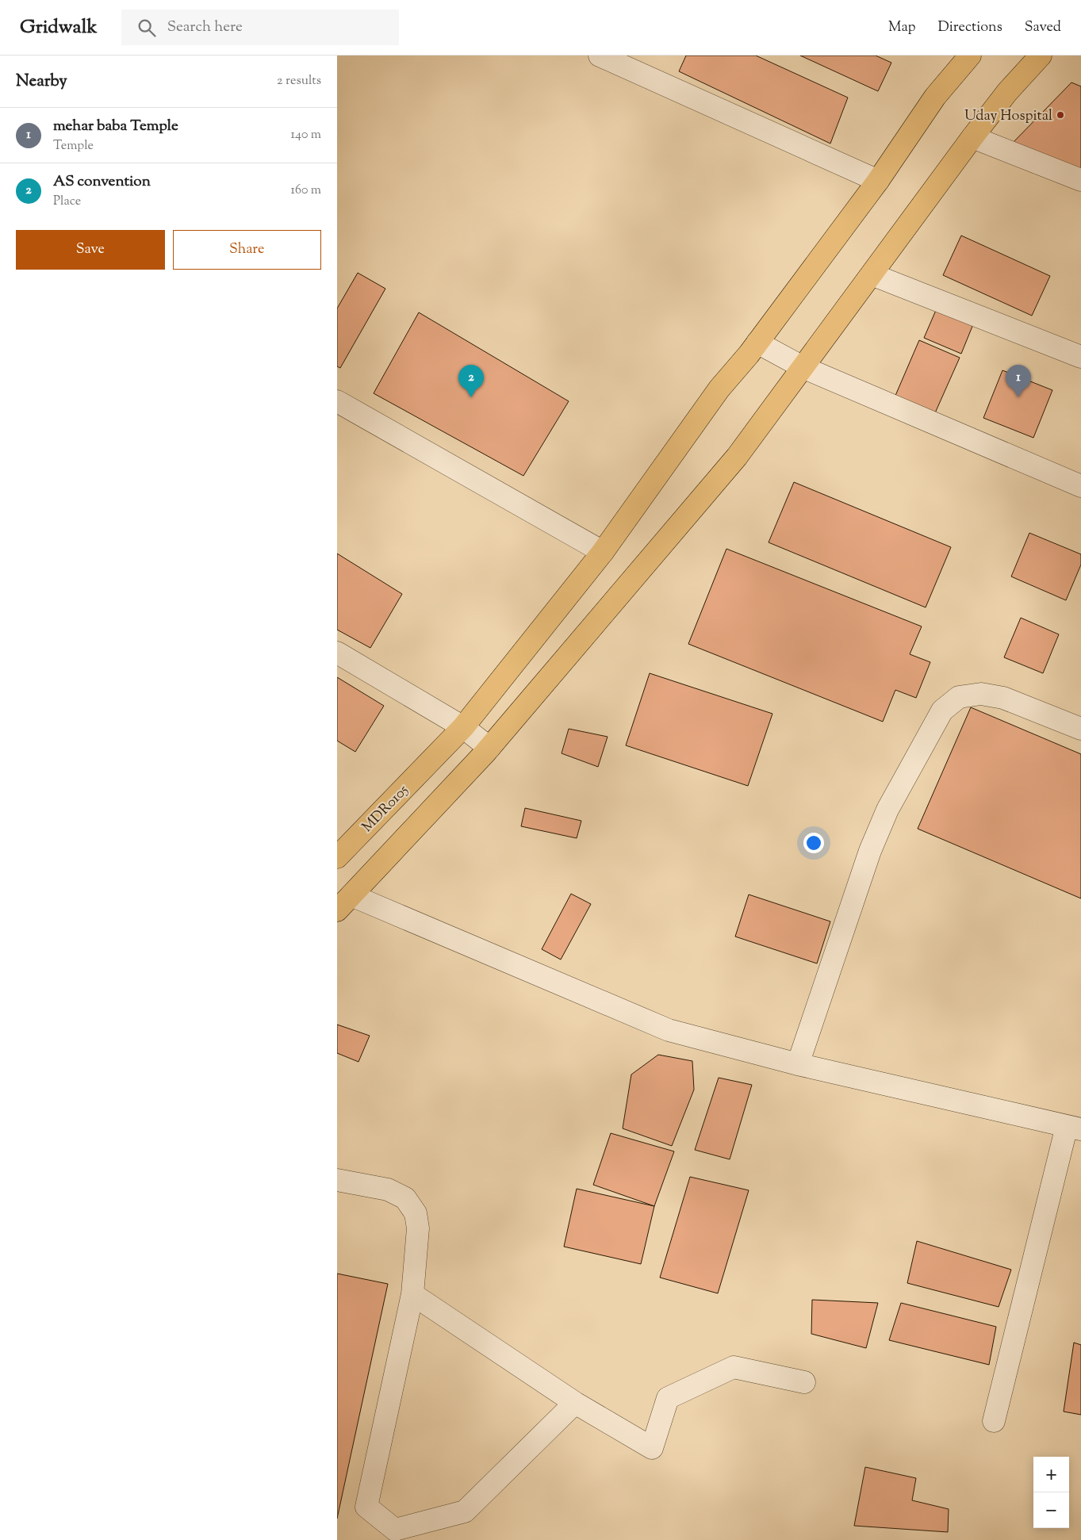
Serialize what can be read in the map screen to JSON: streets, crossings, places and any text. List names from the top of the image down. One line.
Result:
{"streets":{"main road":["MDR0105"]},"places":["Uday Hospital"],"page":{"header":"Gridwalk","search":"Search here","nav":["Map","Directions","Saved"],"heading":["Nearby","2 results"],"list":[{"mark":"1","name":"mehar baba Temple","note":"Temple","value":"140 m"},{"mark":"2","name":"AS convention","note":"Place","value":"160 m"}],"buttons":["Save","Share"],"pins":["1","2"],"map_buttons":["+","−"]}}
